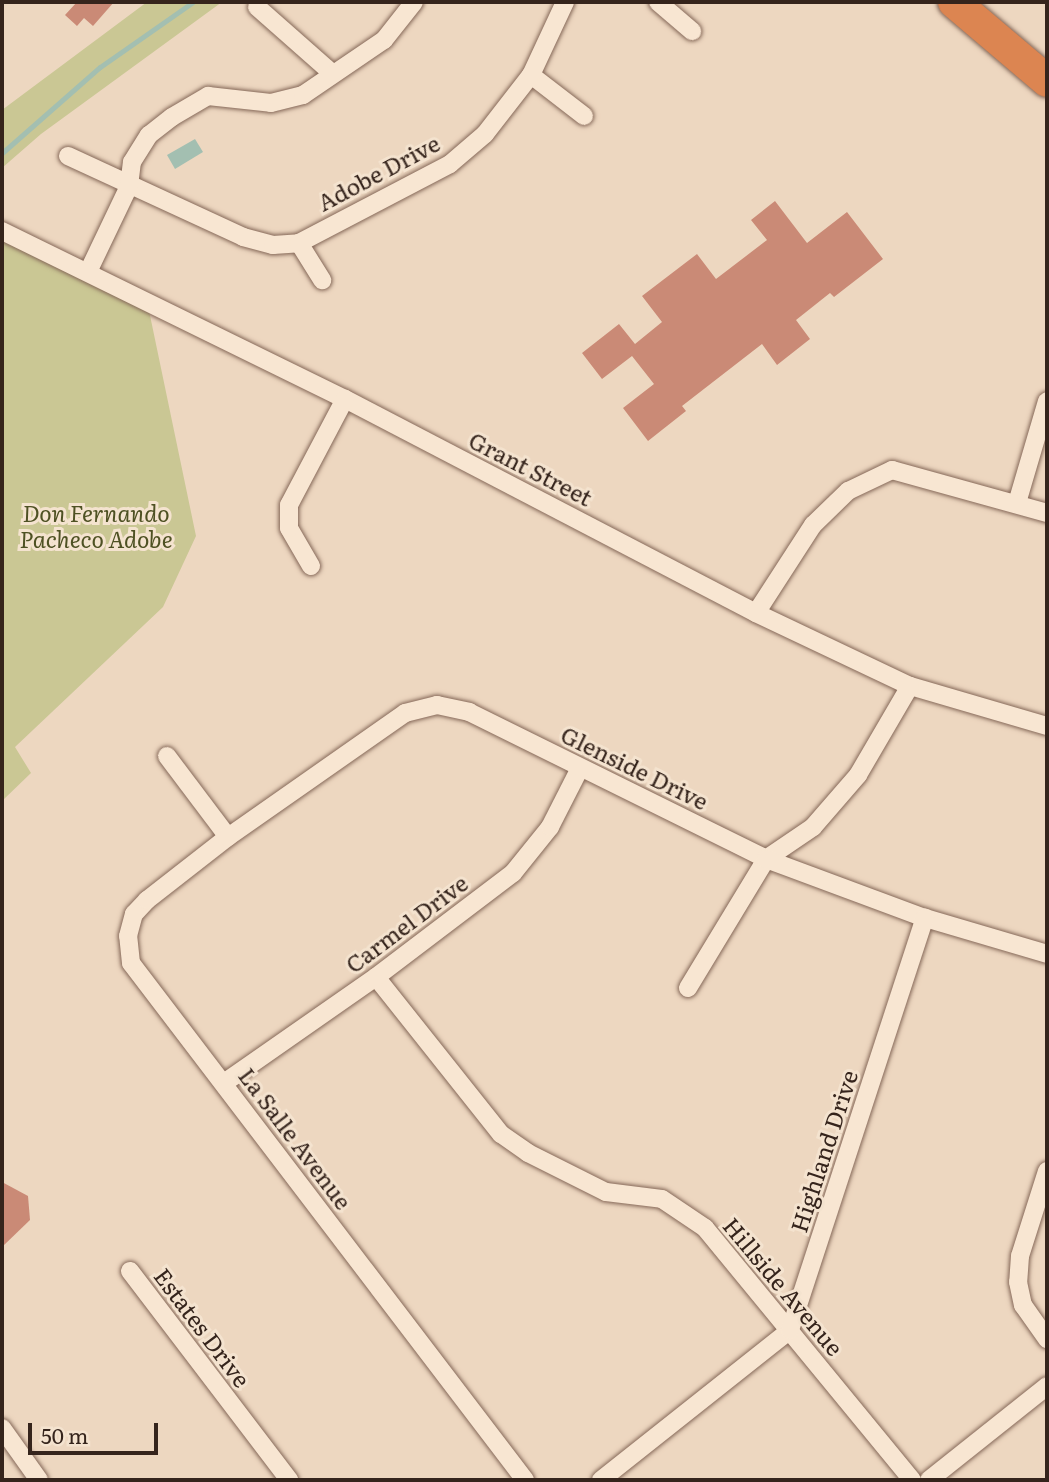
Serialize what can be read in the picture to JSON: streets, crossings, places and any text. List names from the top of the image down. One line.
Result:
{"streets":{"street":["Adobe Drive","Grant Street","Glenside Drive","Carmel Drive","La Salle Avenue","Highland Drive","Hillside Avenue","Estates Drive"]},"crossings":[["Glenside Drive","Carmel Drive"],["Glenside Drive","La Salle Avenue"],["Glenside Drive","Highland Drive"],["Carmel Drive","La Salle Avenue"],["Carmel Drive","Hillside Avenue"],["Highland Drive","Hillside Avenue"]],"parks":["Don Fernando Pacheco Adobe"],"scale_bar":"50 m"}
